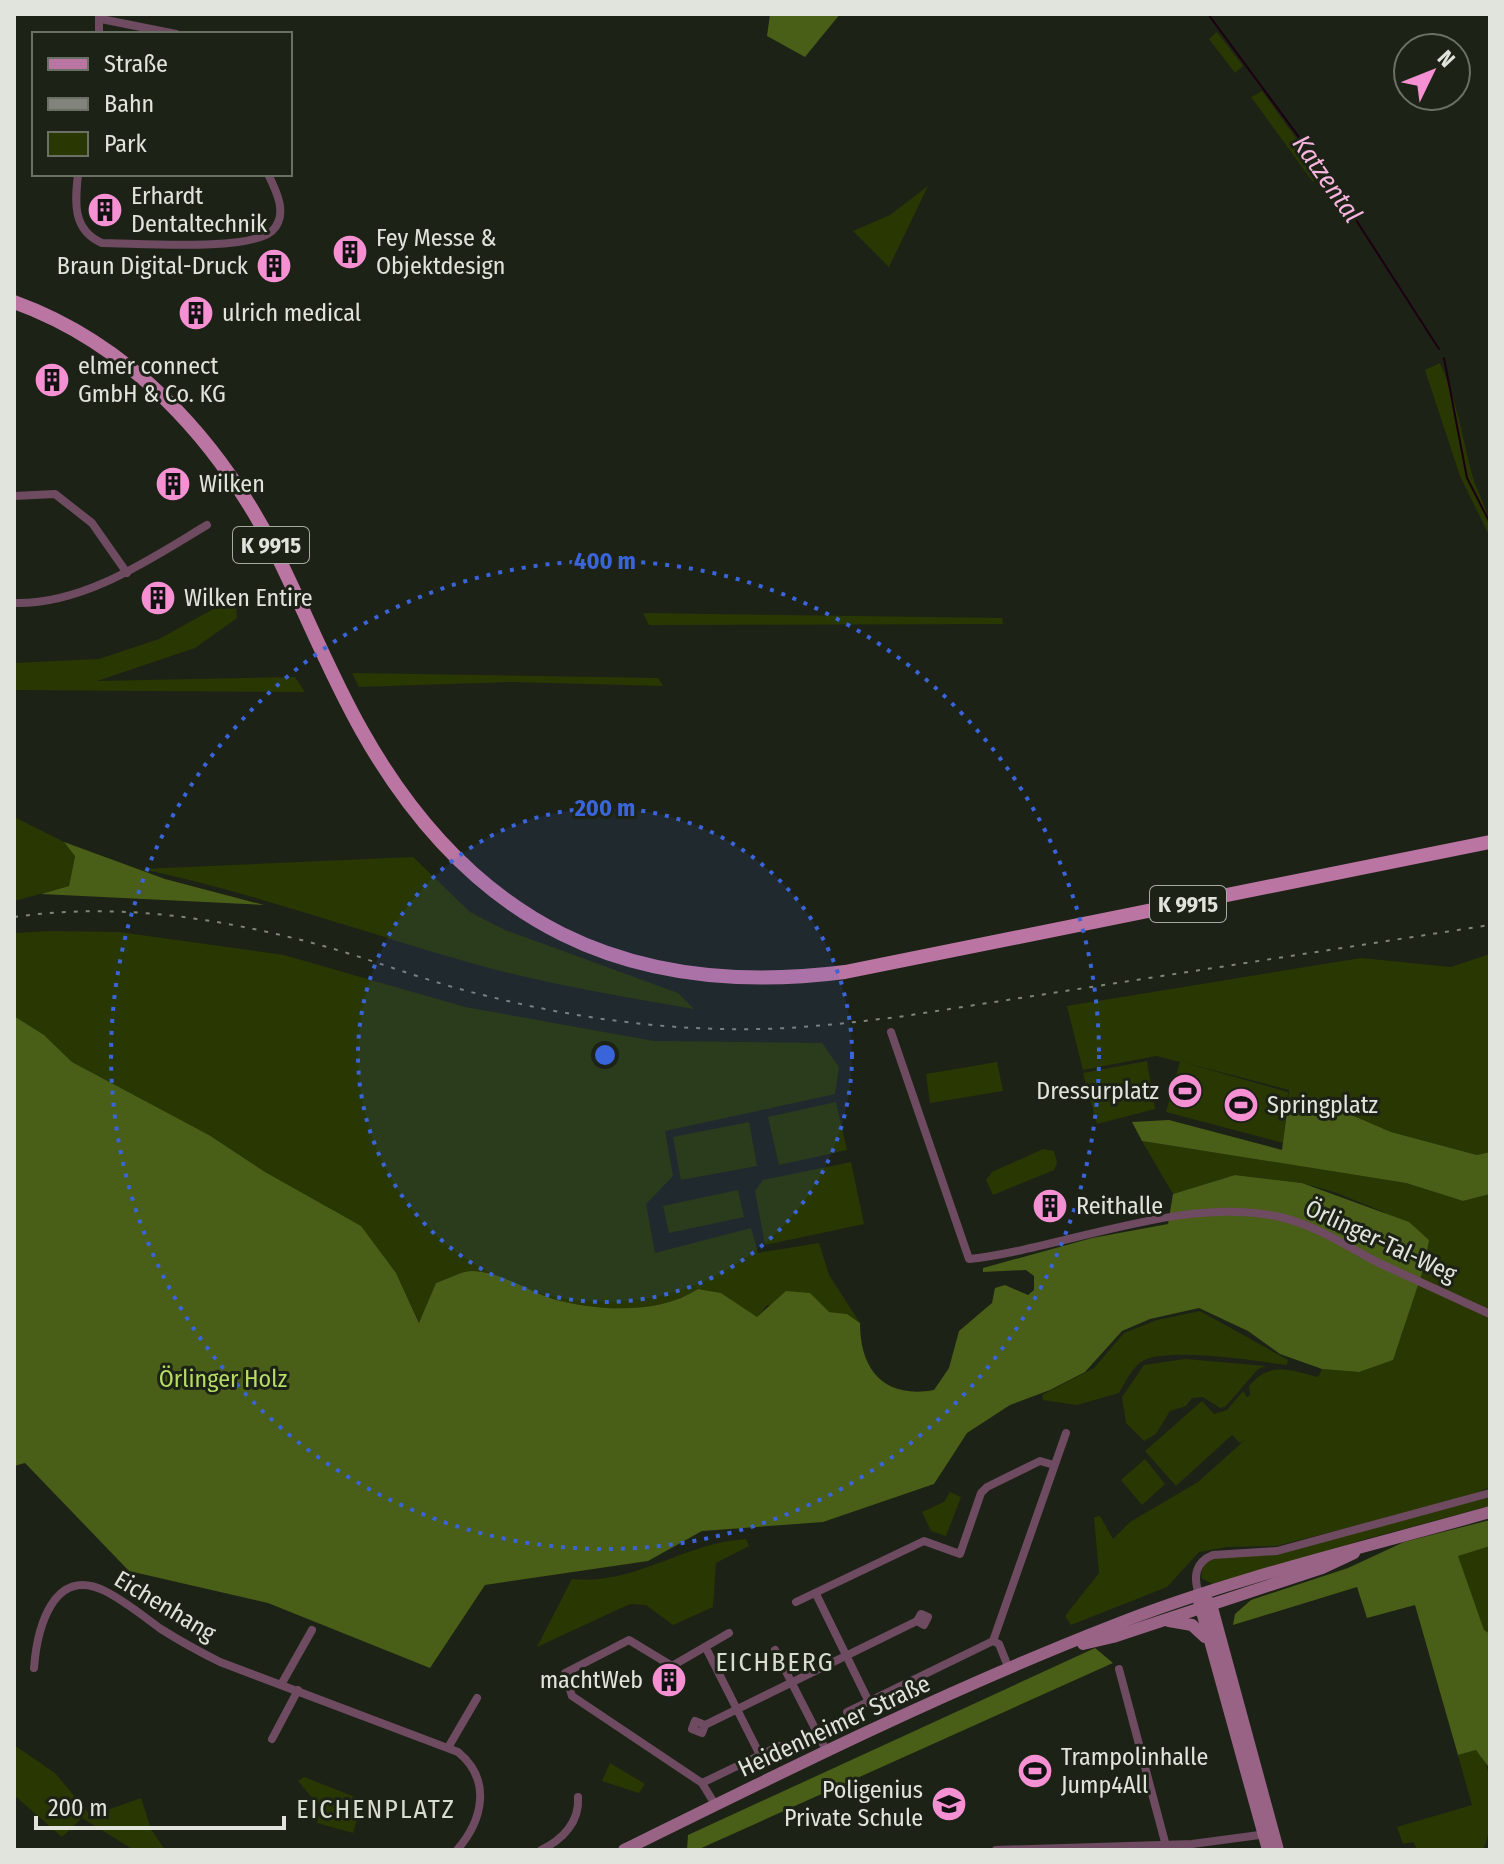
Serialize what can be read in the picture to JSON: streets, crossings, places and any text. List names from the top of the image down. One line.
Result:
{"streets":{"main road":["K 9915","Heidenheimer Straße"],"street":["Örlinger-Tal-Weg","Eichenhang"]},"districts":["EICHBERG","EICHENPLATZ"],"water":["Katzental"],"parks":["Örlinger Holz"],"places":{"building":["Erhardt Dentaltechnik","Fey Messe & Objektdesign","Braun Digital-Druck","ulrich medical","elmer connect GmbH & Co. KG","Wilken","Wilken Entire","Reithalle","machtWeb"],"sports":["Dressurplatz","Springplatz","Trampolinhalle Jump4All"],"school or university":["Poligenius Private Schule"]},"legend":["Straße","Bahn","Park"],"scale_bar":"200 m","north":"top right","rings":["400 m","200 m"]}
